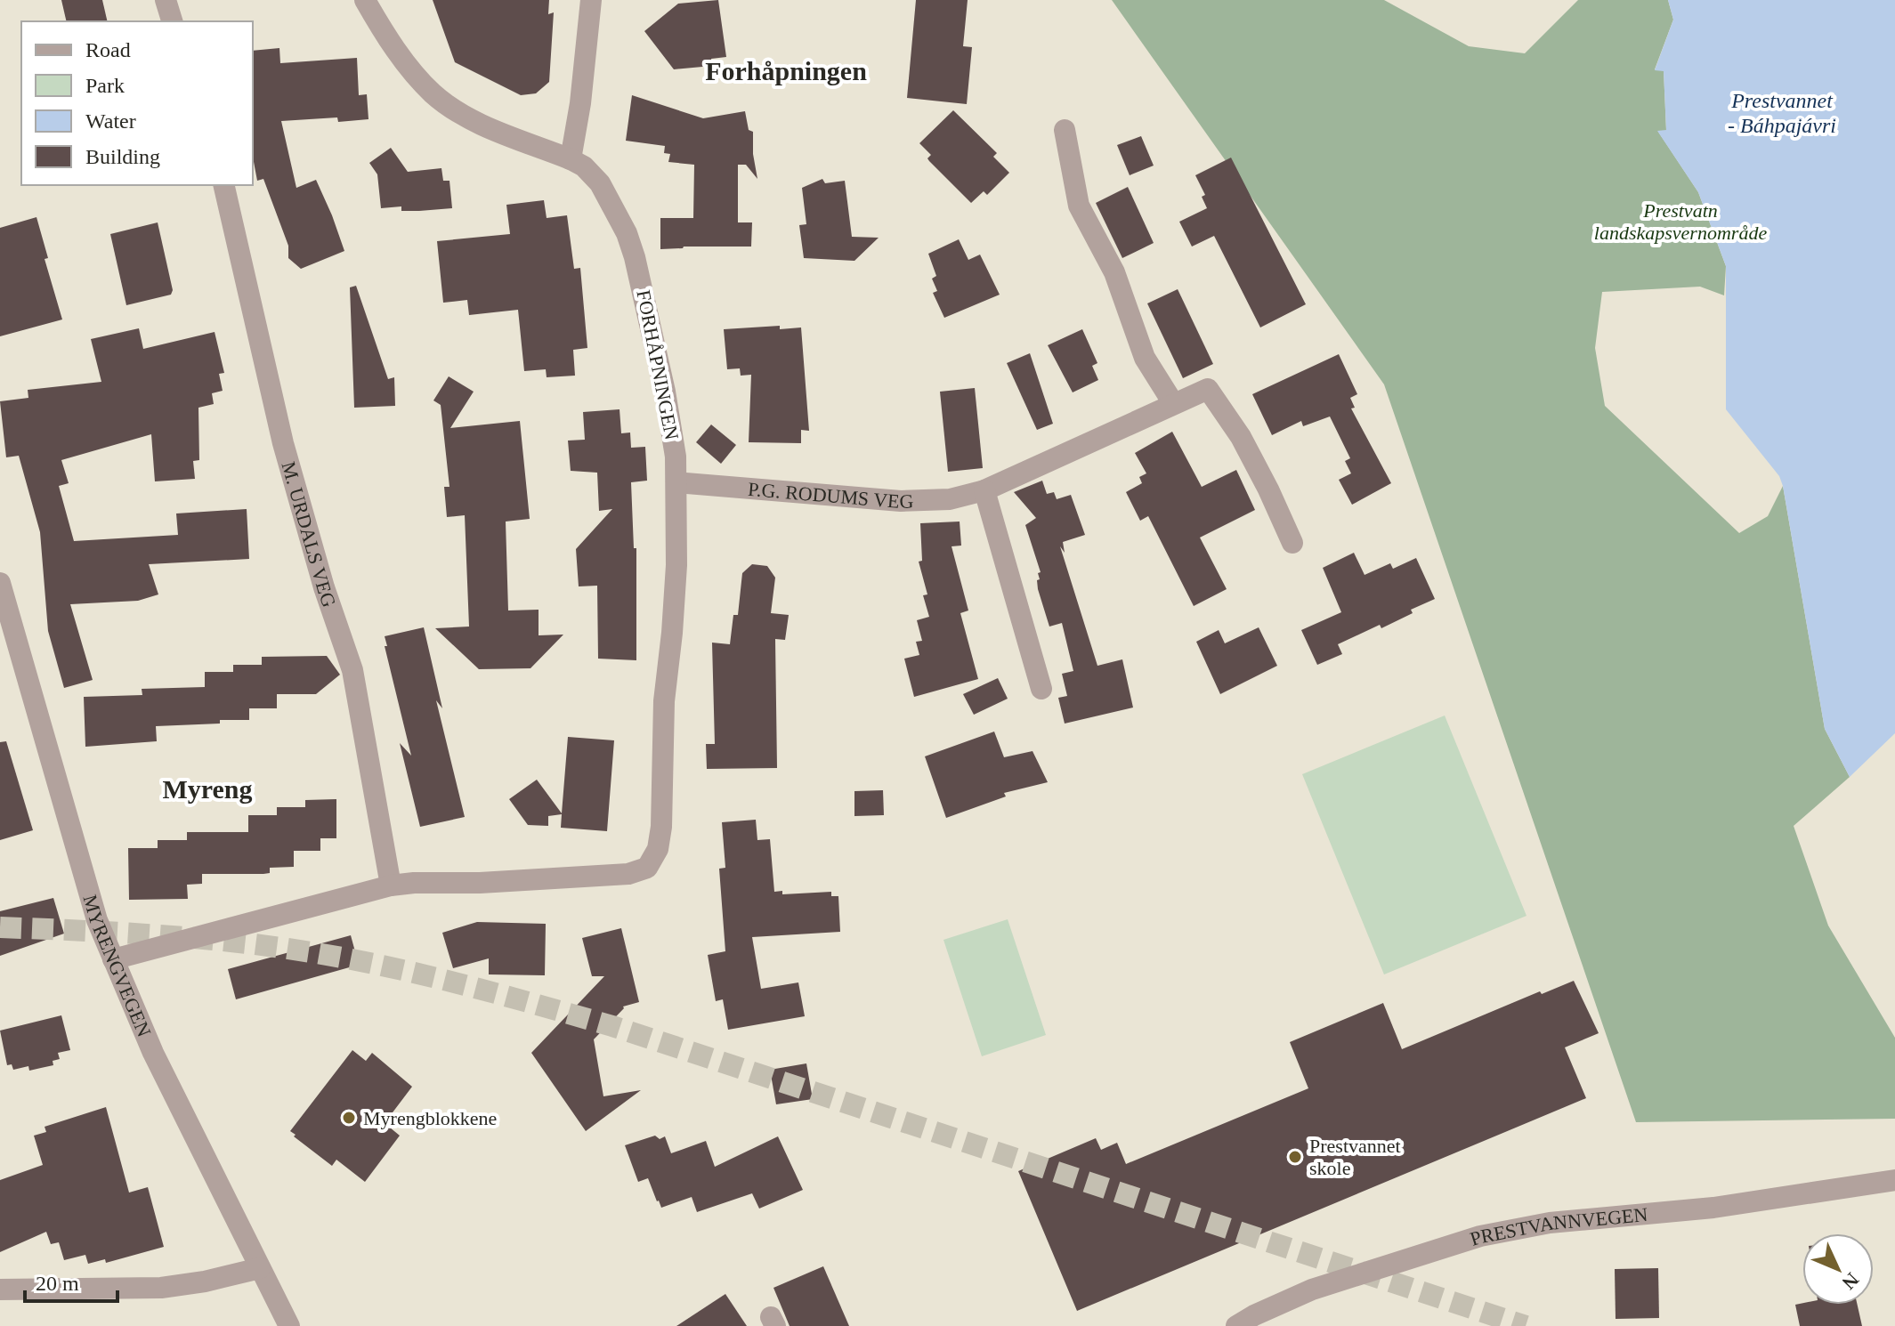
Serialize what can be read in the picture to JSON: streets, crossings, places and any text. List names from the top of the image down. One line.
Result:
{"streets":{"street":["FORHÅPNINGEN","P.G. RODUMS VEG","M. URDALS VEG","MYRENGVEGEN","PRESTVANNVEGEN"]},"crossings":[["FORHÅPNINGEN","P.G. RODUMS VEG"],["FORHÅPNINGEN","M. URDALS VEG"]],"districts":["Forhåpningen","Myreng"],"water":["Prestvannet - Báhpajávri"],"parks":["Prestvatn landskapsvernområde"],"places":["Myrengblokkene","Prestvannet skole"],"legend":["Road","Park","Water","Building"],"scale_bar":"20 m","north":"bottom right"}
